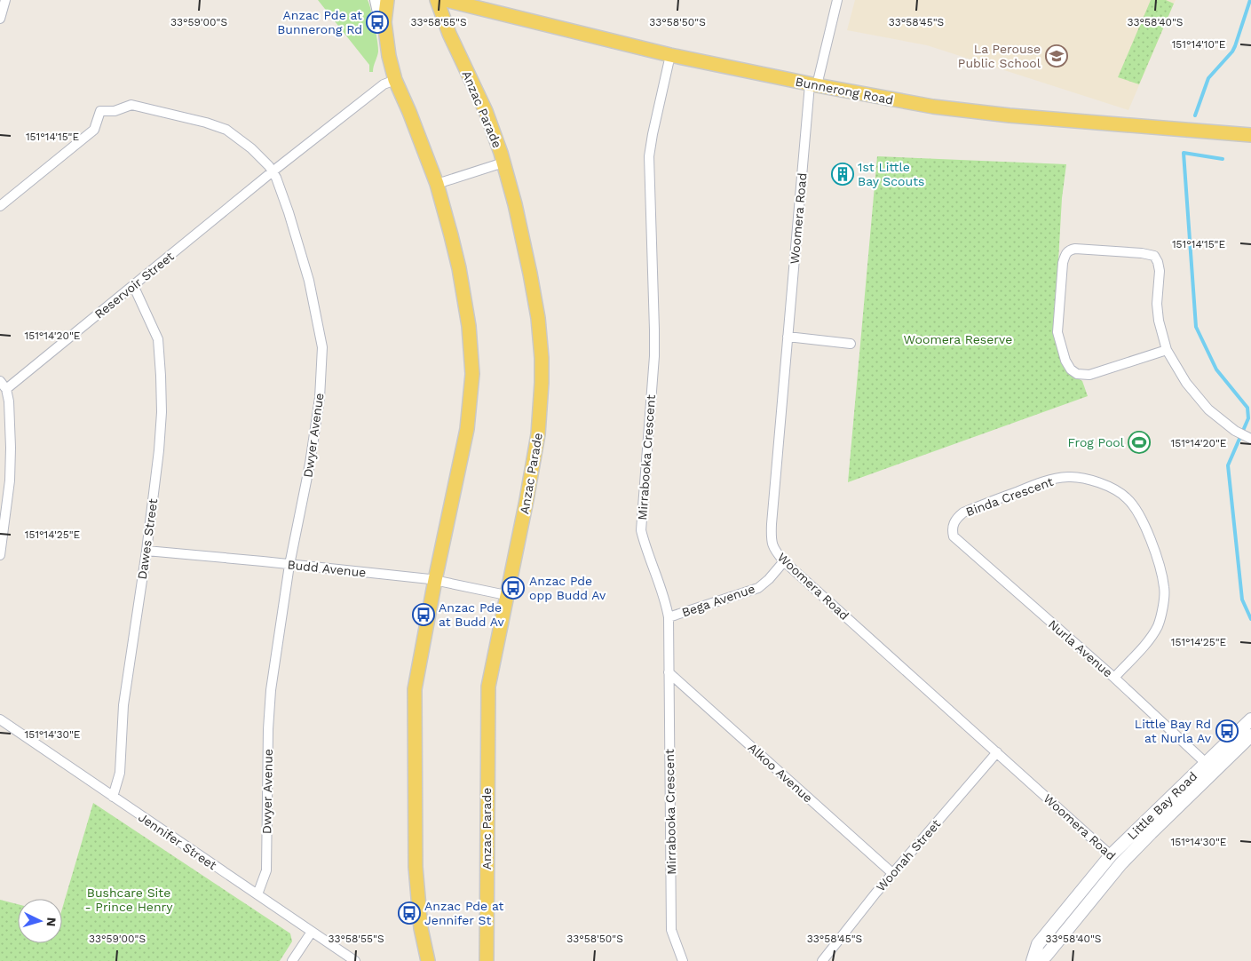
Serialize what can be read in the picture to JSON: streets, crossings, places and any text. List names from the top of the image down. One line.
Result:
{"streets":{"main road":["Bunnerong Road","Anzac Parade"],"street":["Woomera Road","Reservoir Street","Dwyer Avenue","Mirrabooka Crescent","Binda Crescent","Dawes Street","Budd Avenue","Bega Avenue","Nurla Avenue","Alkoo Avenue","Little Bay Road","Jennifer Street","Woonah Street"]},"crossings":[["Bunnerong Road","Woomera Road"],["Bunnerong Road","Mirrabooka Crescent"],["Anzac Parade","Budd Avenue"],["Woomera Road","Bega Avenue"],["Woomera Road","Little Bay Road"],["Woomera Road","Woonah Street"],["Reservoir Street","Dwyer Avenue"],["Reservoir Street","Dawes Street"],["Dwyer Avenue","Budd Avenue"],["Dwyer Avenue","Jennifer Street"],["Mirrabooka Crescent","Bega Avenue"],["Mirrabooka Crescent","Alkoo Avenue"],["Binda Crescent","Nurla Avenue"],["Dawes Street","Budd Avenue"],["Dawes Street","Jennifer Street"],["Nurla Avenue","Little Bay Road"],["Alkoo Avenue","Woonah Street"]],"parks":["Woomera Reserve","Bushcare Site - Prince Henry"],"places":{"bus stop":["Anzac Pde at Bunnerong Rd","Anzac Pde opp Budd Av","Anzac Pde at Budd Av","Little Bay Rd at Nurla Av","Anzac Pde at Jennifer St"],"school or university":["La Perouse Public School"],"building":["1st Little Bay Scouts"],"sports":["Frog Pool"]},"north":"right","coordinates":["33°59'00\"S","33°58'55\"S","33°58'50\"S","33°58'45\"S","33°58'40\"S","151°14'10\"E","151°14'15\"E","151°14'20\"E","151°14'25\"E","151°14'30\"E"]}
